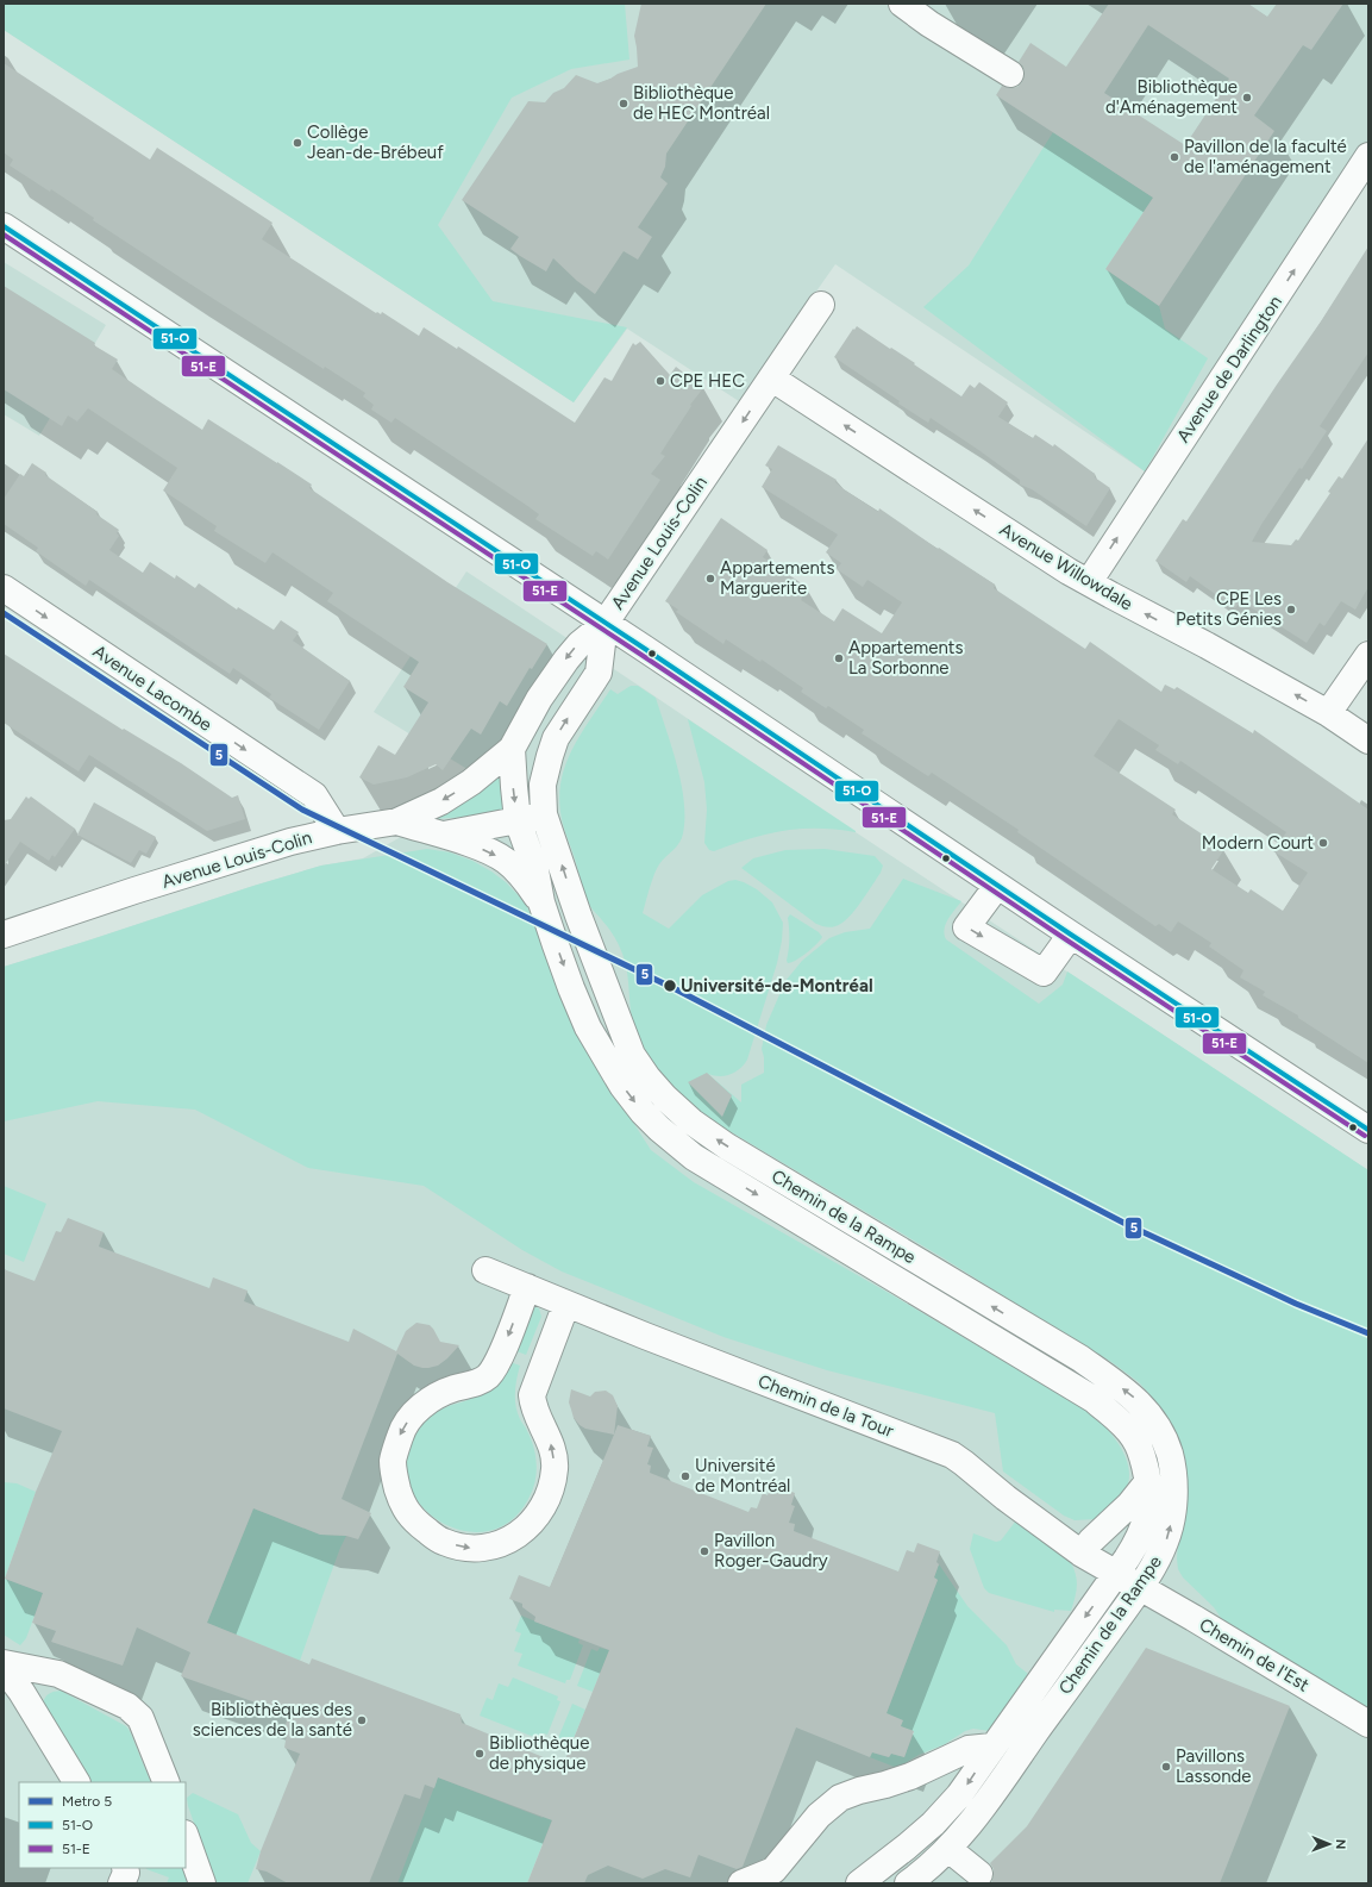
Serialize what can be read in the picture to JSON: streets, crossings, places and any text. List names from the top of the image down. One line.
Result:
{"streets":{"street":["Avenue de Darlington","Avenue Louis-Colin","Avenue Willowdale","Avenue Lacombe","Chemin de la Rampe","Chemin de la Tour","Chemin de l'Est"]},"crossings":[["Avenue de Darlington","Avenue Willowdale"],["Avenue Louis-Colin","Avenue Willowdale"],["Avenue Louis-Colin","Avenue Lacombe"],["Avenue Louis-Colin","Chemin de la Rampe"],["Chemin de la Rampe","Chemin de la Tour"],["Chemin de la Rampe","Chemin de l'Est"],["Chemin de la Tour","Chemin de l'Est"]],"one_way":["Avenue de Darlington","Avenue Louis-Colin","Avenue Willowdale","Avenue Lacombe"],"places":["Bibliothèque d'Aménagement","Bibliothèque de HEC Montréal","Collège Jean-de-Brébeuf","Pavillon de la faculté de l'aménagement","CPE HEC","Appartements Marguerite","CPE Les Petits Génies","Appartements La Sorbonne","Modern Court","Université-de-Montréal","Université de Montréal","Pavillon Roger-Gaudry","Bibliothèques des sciences de la santé","Bibliothèque de physique","Pavillons Lassonde"],"lines":["transit line 51-O","transit line 51-E","metro line 5"],"legend":["Metro 5","51-O","51-E"],"north":"right"}
